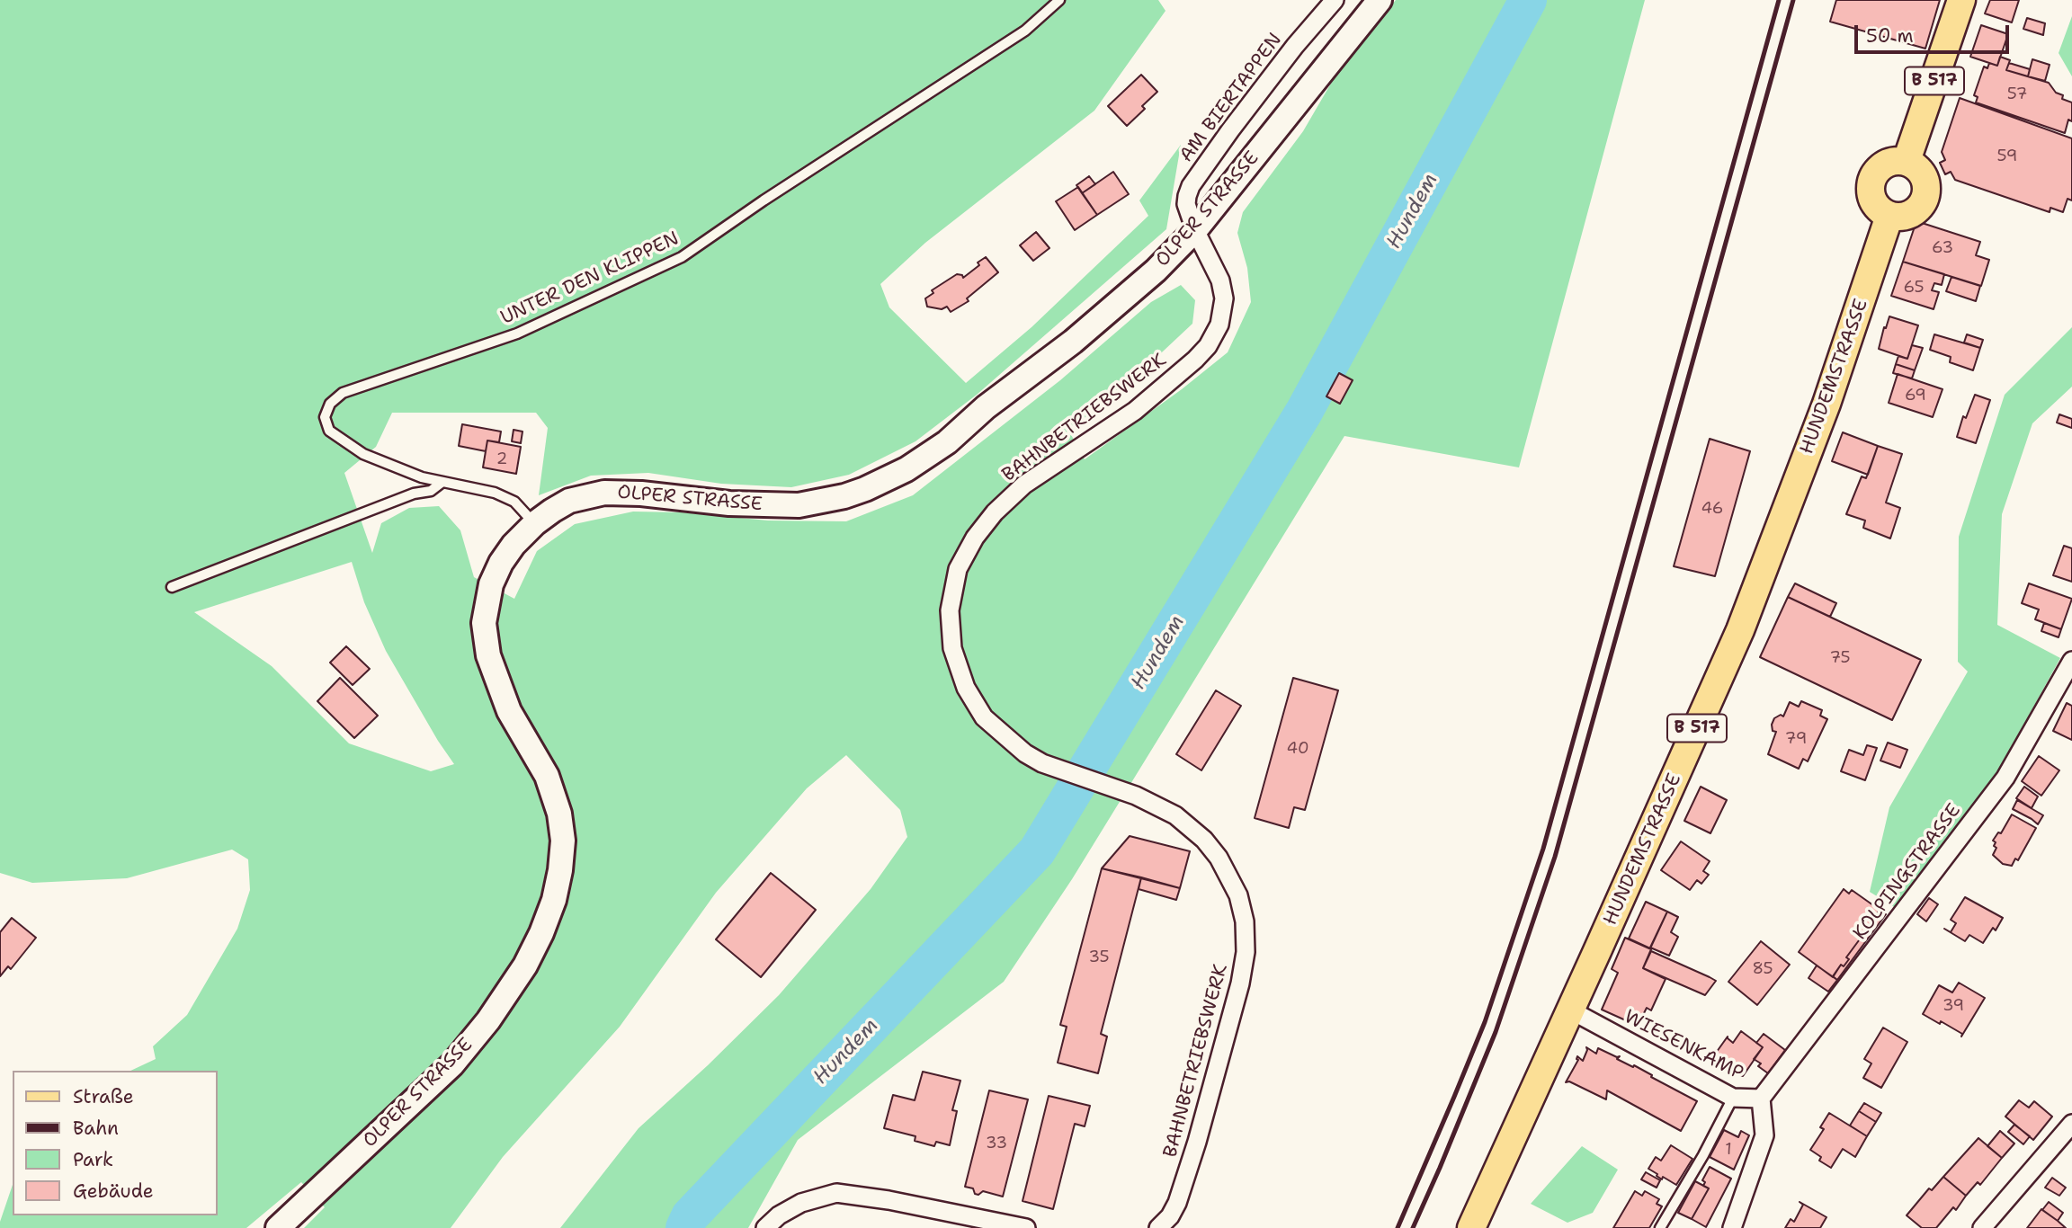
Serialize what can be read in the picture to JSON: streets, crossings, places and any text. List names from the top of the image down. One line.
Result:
{"streets":{"main road":["B 517","OLPER STRASSE","HUNDEMSTRASSE"],"street":["AM BIERTAPPEN","BAHNBETRIEBSWERK","KOLPINGSTRASSE","WIESENKAMP"],"lane":["UNTER DEN KLIPPEN"]},"crossings":[["B 517","HUNDEMSTRASSE"],["AM BIERTAPPEN","OLPER STRASSE"],["AM BIERTAPPEN","BAHNBETRIEBSWERK"],["OLPER STRASSE","UNTER DEN KLIPPEN"],["OLPER STRASSE","BAHNBETRIEBSWERK"],["HUNDEMSTRASSE","WIESENKAMP"],["KOLPINGSTRASSE","WIESENKAMP"]],"water":["Hundem"],"house_numbers":["57","59","63","65","69","2","46","75","79","40","35","85","39","33","1"],"legend":["Straße","Bahn","Park","Gebäude"],"scale_bar":"50 m"}
